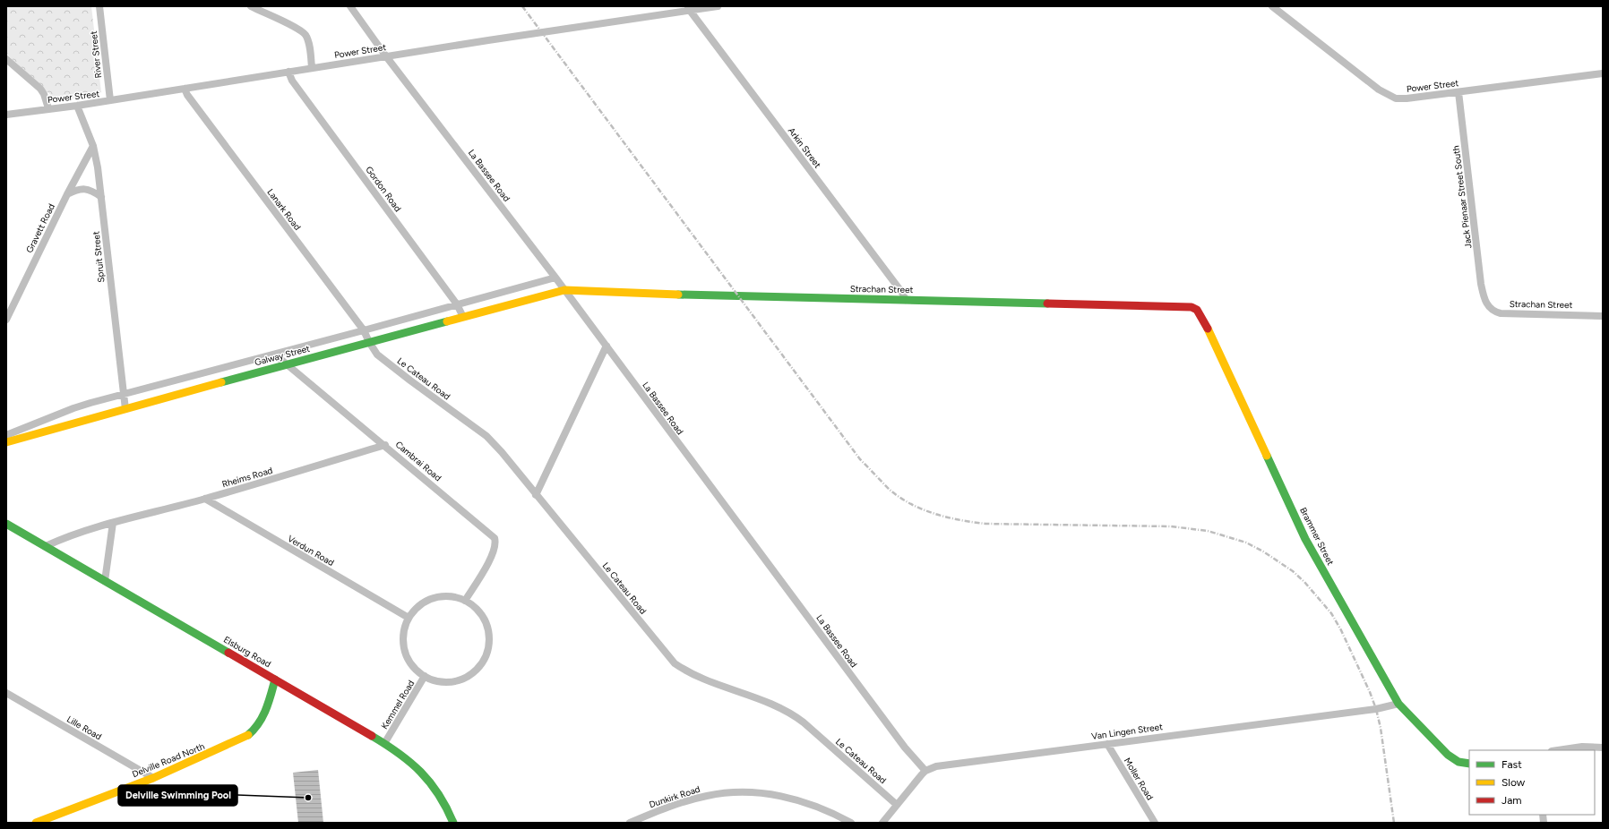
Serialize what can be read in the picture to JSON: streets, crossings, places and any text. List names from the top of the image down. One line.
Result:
{"streets":{"street":["Power Street","River Street","Arkin Street","La Bassee Road","Gordon Road","Jack Pienaar Street South","Lanark Road","Gravett Road","Spruit Street","Strachan Street","Galway Street","Le Cateau Road","Cambrai Road","Rheims Road","Brammer Street","Verdun Road","Elsburg Road","Kemmel Road","Lille Road","Van Lingen Street","Delville Road North","Moller Road","Dunkirk Road"]},"crossings":[["Power Street","River Street"],["Power Street","Arkin Street"],["Power Street","La Bassee Road"],["Power Street","Gordon Road"],["Power Street","Jack Pienaar Street South"],["Power Street","Lanark Road"],["Power Street","Spruit Street"],["Arkin Street","Strachan Street"],["La Bassee Road","Strachan Street"],["La Bassee Road","Galway Street"],["La Bassee Road","Van Lingen Street"],["Gordon Road","Galway Street"],["Jack Pienaar Street South","Strachan Street"],["Lanark Road","Galway Street"],["Lanark Road","Le Cateau Road"],["Gravett Road","Spruit Street"],["Spruit Street","Galway Street"],["Strachan Street","Galway Street"],["Strachan Street","Brammer Street"],["Galway Street","Le Cateau Road"],["Galway Street","Cambrai Road"],["Le Cateau Road","Van Lingen Street"],["Cambrai Road","Rheims Road"],["Cambrai Road","Verdun Road"],["Cambrai Road","Kemmel Road"],["Rheims Road","Verdun Road"],["Rheims Road","Elsburg Road"],["Brammer Street","Van Lingen Street"],["Verdun Road","Kemmel Road"],["Elsburg Road","Kemmel Road"],["Elsburg Road","Delville Road North"],["Lille Road","Delville Road North"],["Van Lingen Street","Moller Road"]],"places":["Delville Swimming Pool"],"legend":["Fast","Slow","Jam"]}
